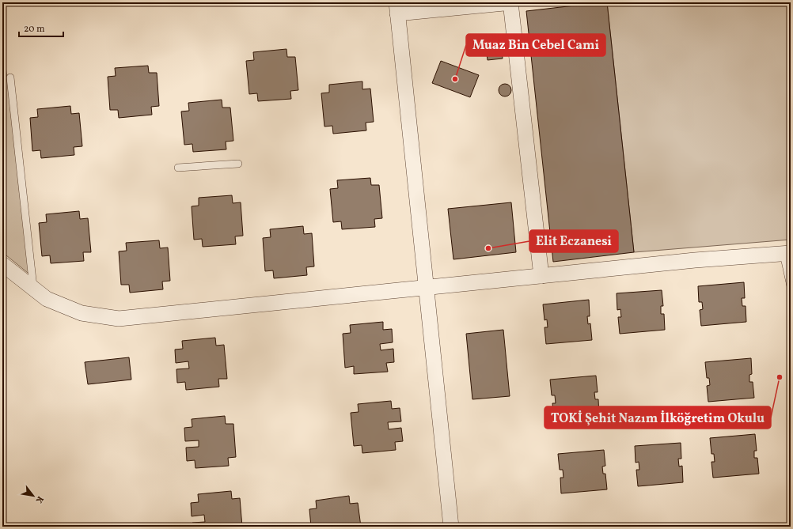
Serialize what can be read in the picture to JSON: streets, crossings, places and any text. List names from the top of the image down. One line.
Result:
{"places":["Muaz Bin Cebel Cami","Elit Eczanesi","TOKİ Şehit Nazım İlköğretim Okulu"],"scale_bar":"20 m","north":"bottom right"}
